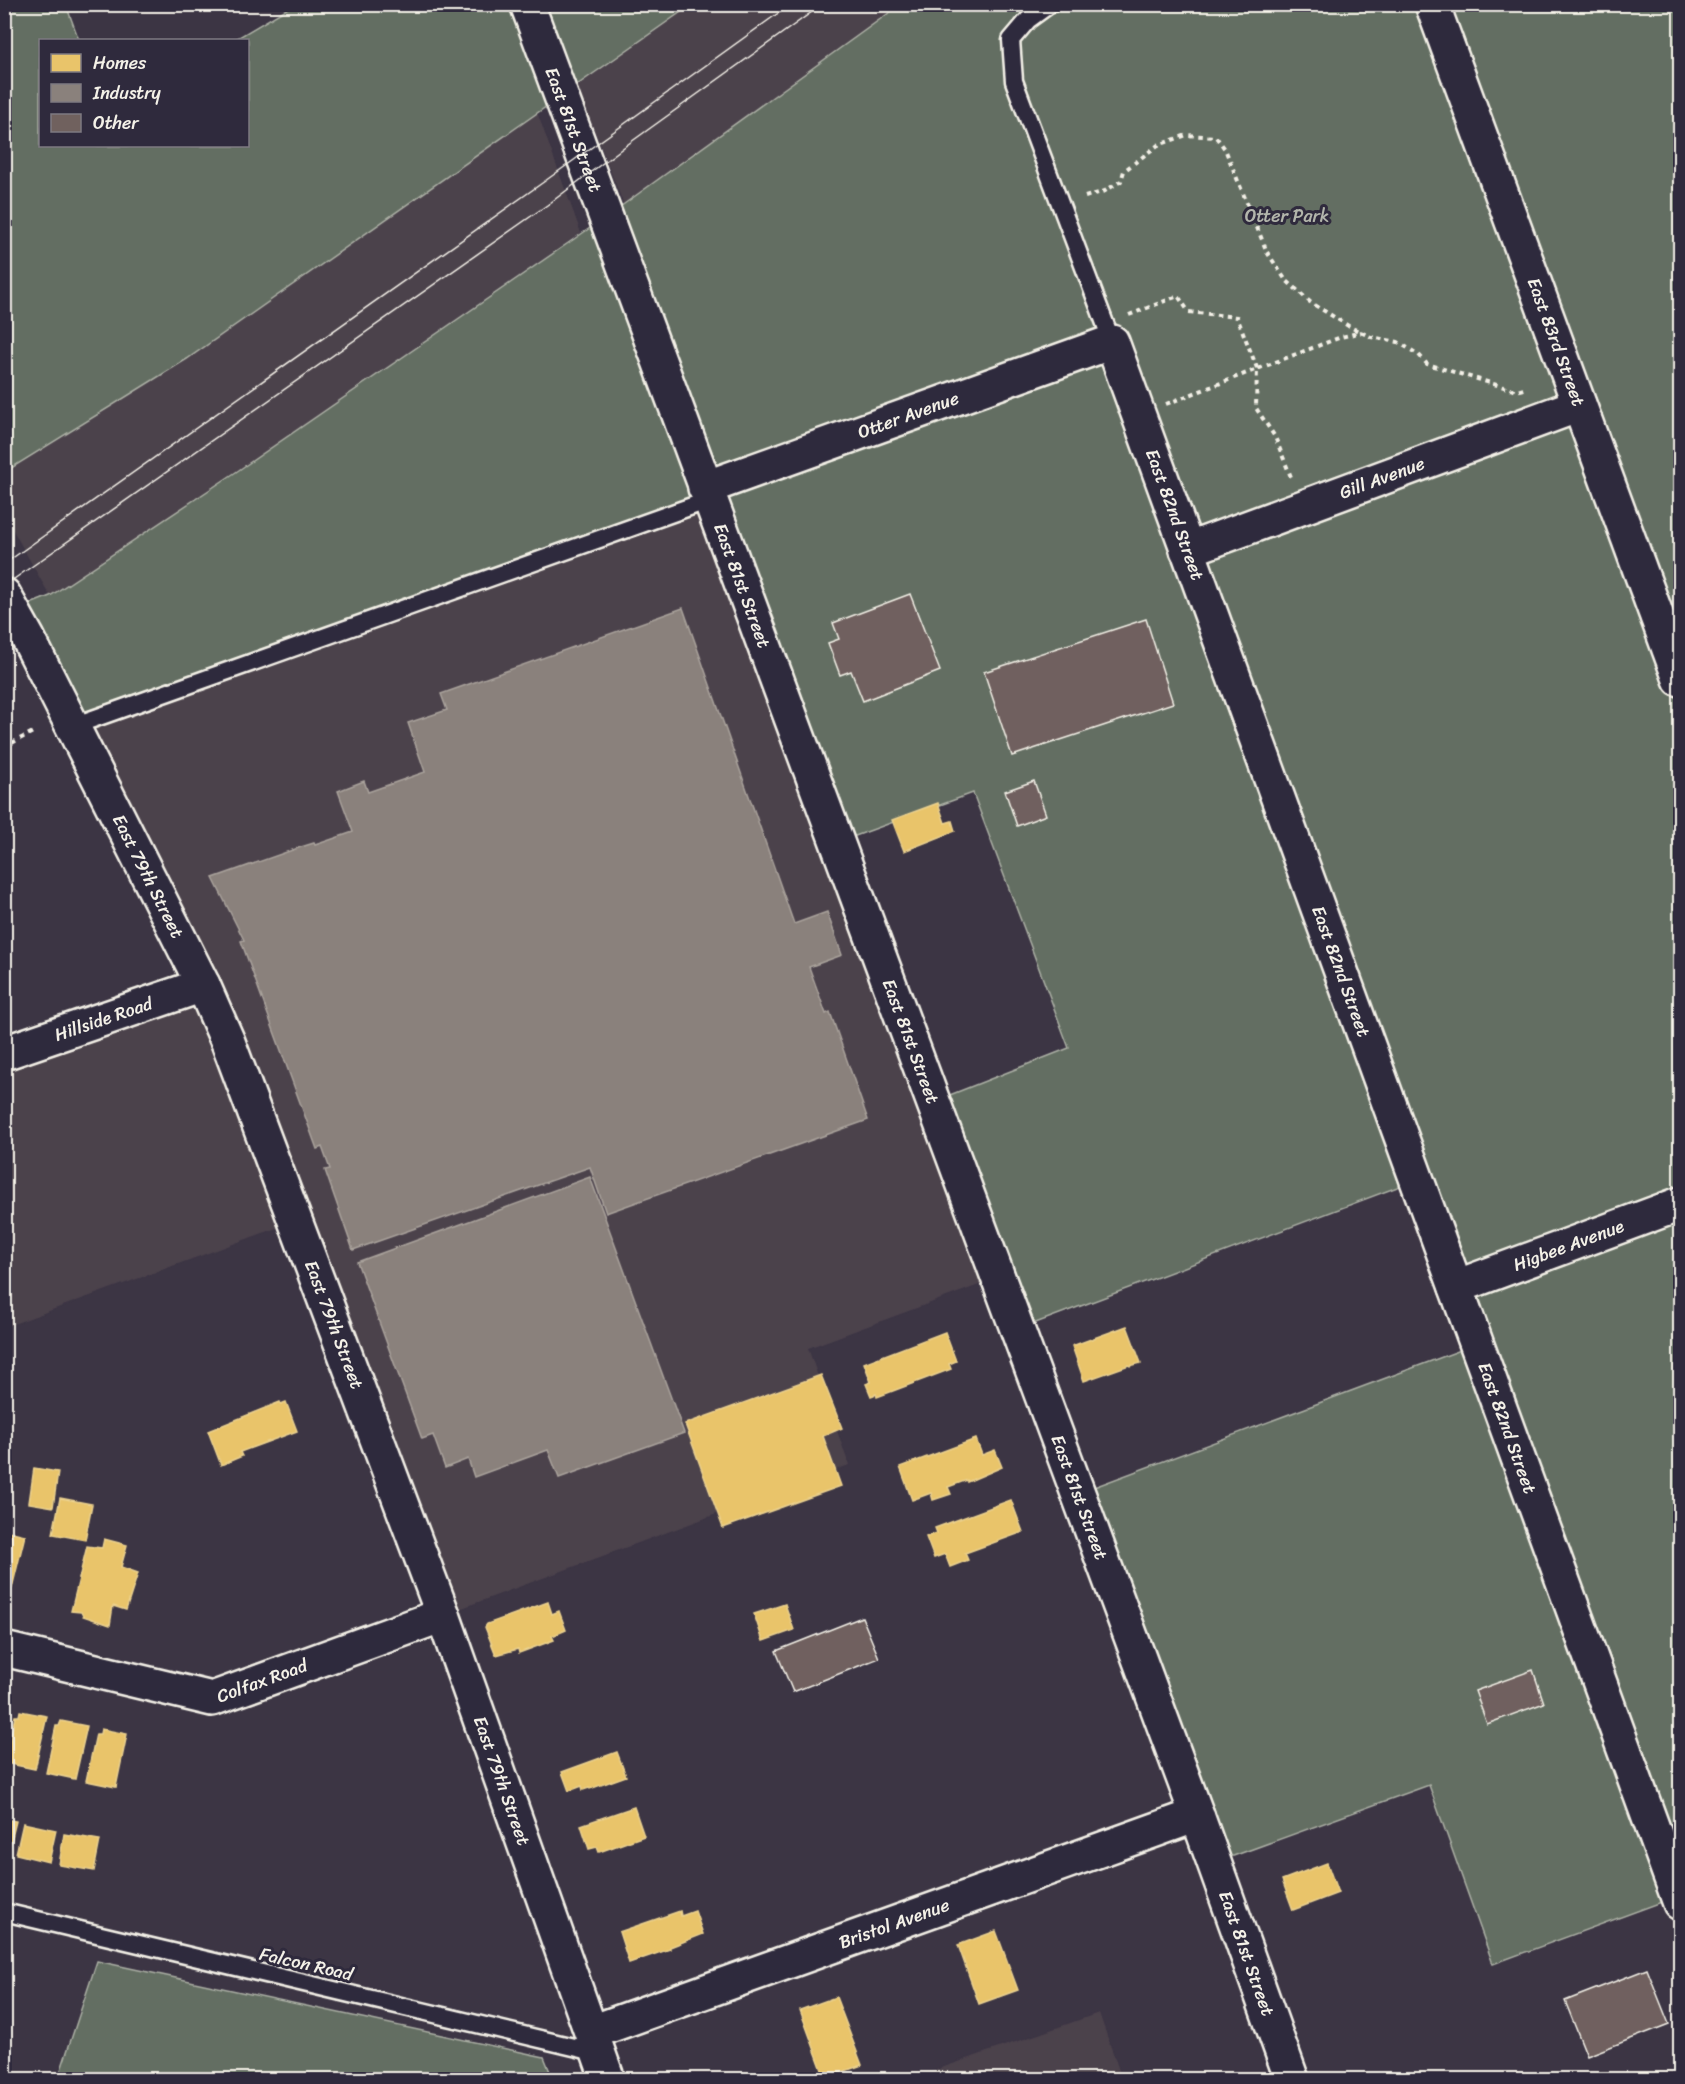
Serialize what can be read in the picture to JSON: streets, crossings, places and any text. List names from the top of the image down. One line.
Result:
{"streets":{"street":["East 81st Street","East 83rd Street","Otter Avenue","Gill Avenue","East 82nd Street","East 79th Street","Hillside Road","Higbee Avenue","Colfax Road","Bristol Avenue"],"lane":["Falcon Road"]},"crossings":[["East 81st Street","Otter Avenue"],["East 81st Street","Bristol Avenue"],["East 83rd Street","Gill Avenue"],["Otter Avenue","East 82nd Street"],["Gill Avenue","East 82nd Street"],["East 82nd Street","Higbee Avenue"],["East 79th Street","Hillside Road"],["East 79th Street","Colfax Road"],["East 79th Street","Bristol Avenue"],["East 79th Street","Falcon Road"],["Bristol Avenue","Falcon Road"]],"parks":["Otter Park"],"legend":["Homes","Industry","Other"]}
